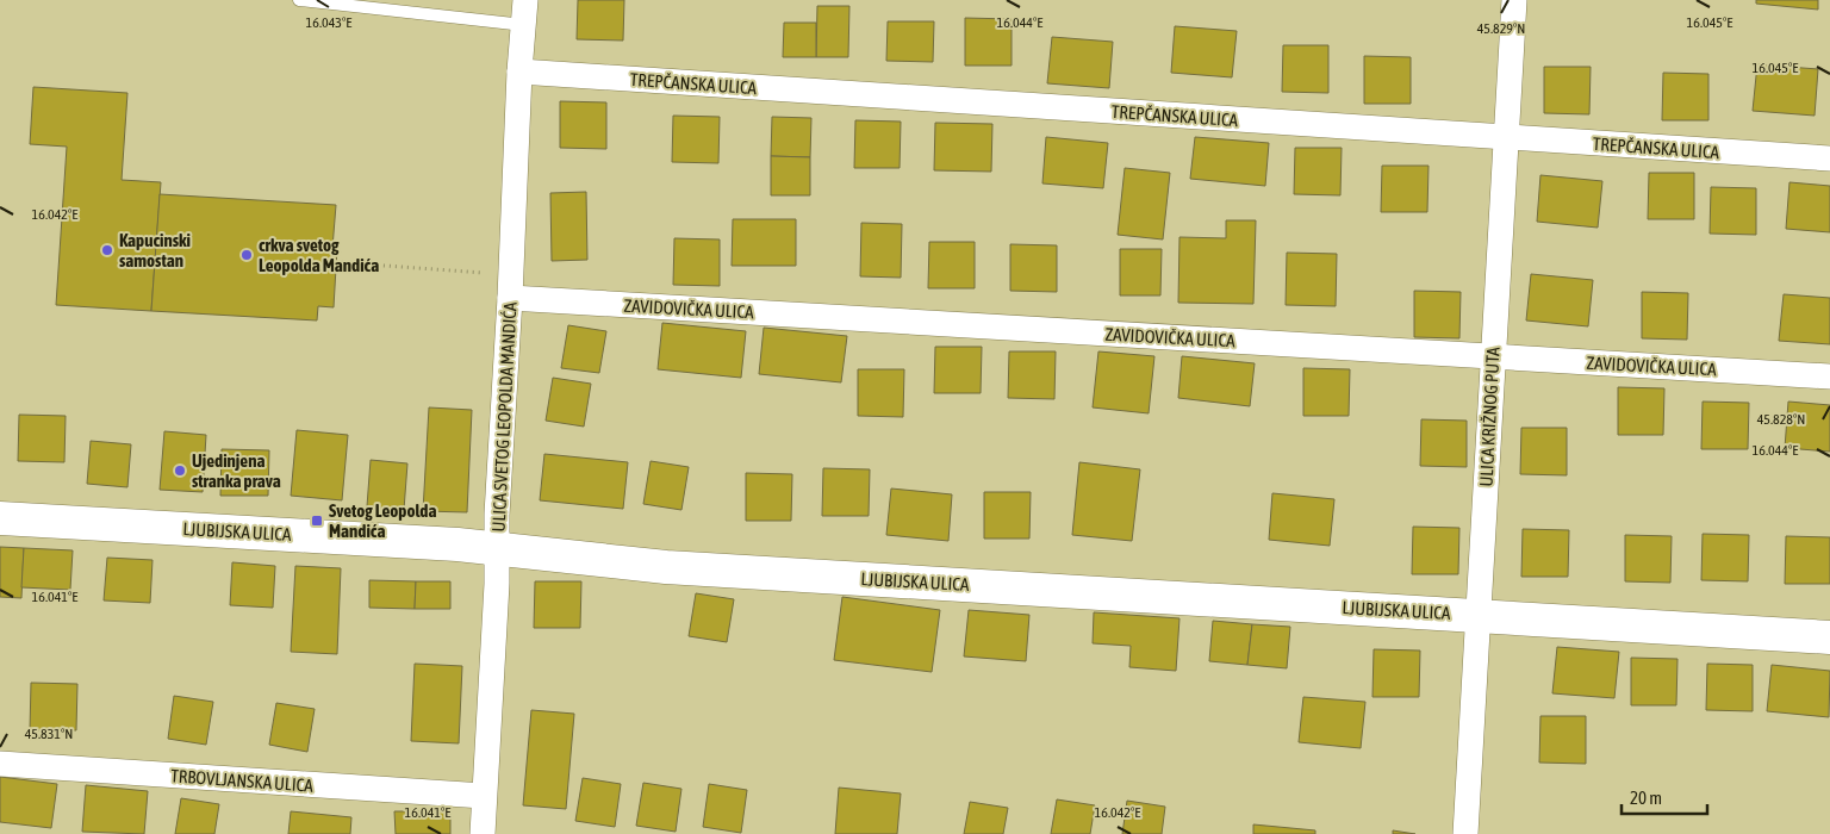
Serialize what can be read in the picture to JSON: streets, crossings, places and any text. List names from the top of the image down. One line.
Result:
{"streets":{"street":["TREPČANSKA ULICA","ZAVIDOVIČKA ULICA","ULICA SVETOG LEOPOLDA MANDIĆA","ULICA KRIŽNOG PUTA","LJUBIJSKA ULICA","TRBOVLJANSKA ULICA"]},"crossings":[["TREPČANSKA ULICA","ULICA SVETOG LEOPOLDA MANDIĆA"],["TREPČANSKA ULICA","ULICA KRIŽNOG PUTA"],["ZAVIDOVIČKA ULICA","ULICA SVETOG LEOPOLDA MANDIĆA"],["ZAVIDOVIČKA ULICA","ULICA KRIŽNOG PUTA"],["ULICA SVETOG LEOPOLDA MANDIĆA","LJUBIJSKA ULICA"],["ULICA SVETOG LEOPOLDA MANDIĆA","TRBOVLJANSKA ULICA"],["ULICA KRIŽNOG PUTA","LJUBIJSKA ULICA"]],"places":{"other":["Kapucinski samostan","crkva svetog Leopolda Mandića","Ujedinjena stranka prava"],"transit":["Svetog Leopolda Mandića"]},"scale_bar":"20 m","coordinates":["16.045°E","16.043°E","16.044°E","45.829°N","16.042°E","45.828°N","16.041°E","45.831°N"]}
